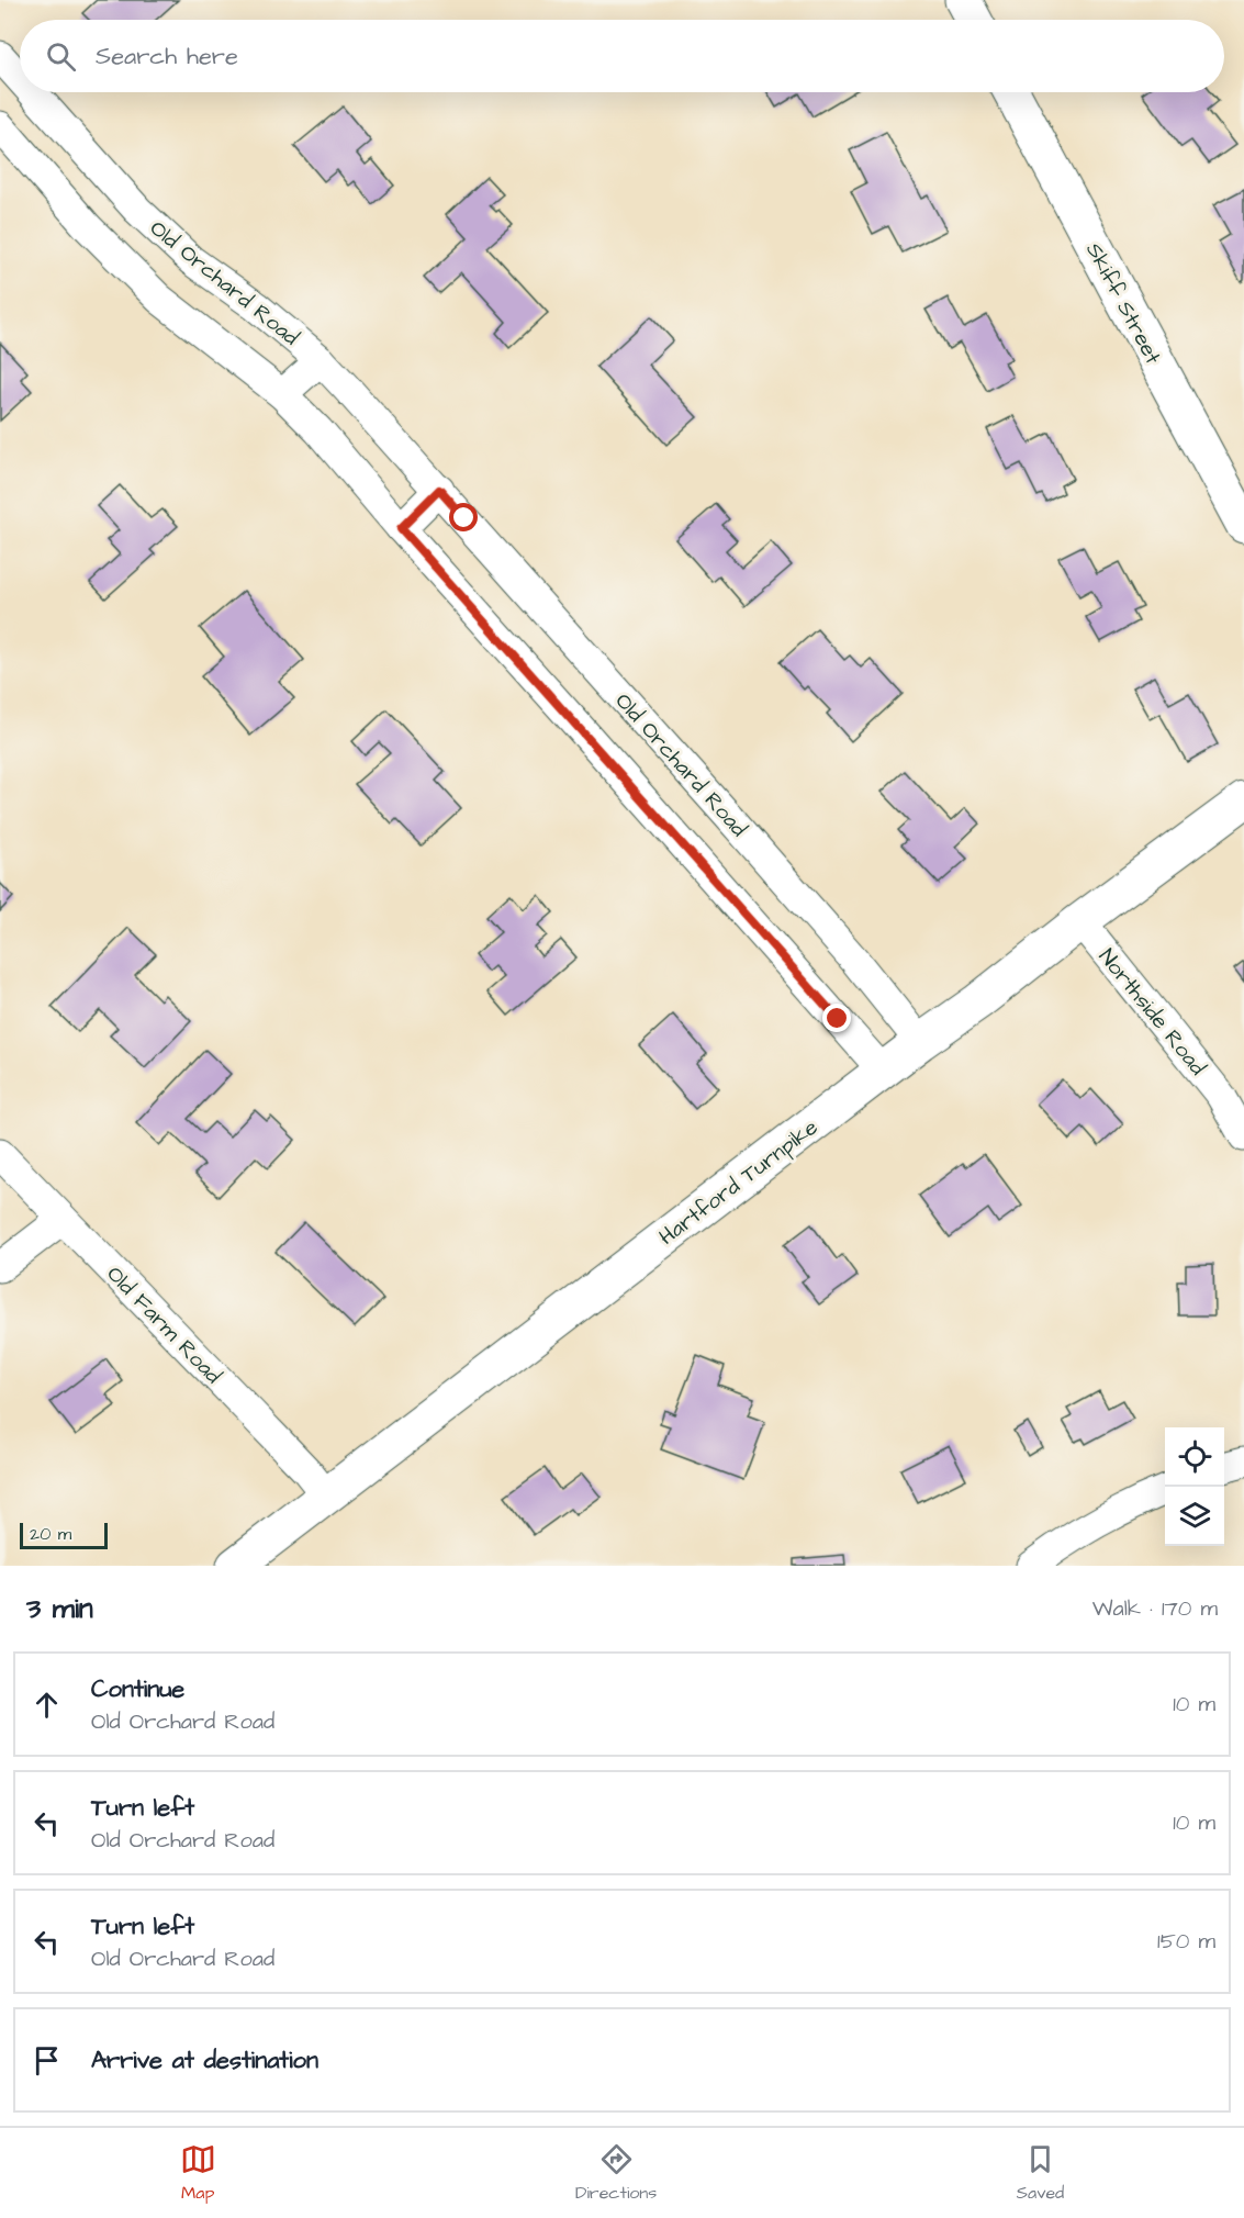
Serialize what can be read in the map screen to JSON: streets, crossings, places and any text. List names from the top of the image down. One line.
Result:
{"streets":{"main road":["Skiff Street","Hartford Turnpike"],"street":["Old Orchard Road","Northside Road","Old Farm Road"]},"crossings":[["Old Orchard Road","Hartford Turnpike"],["Northside Road","Hartford Turnpike"],["Hartford Turnpike","Old Farm Road"]],"scale_bar":"20 m","page":{"search":"Search here","scale":"20 m","heading":["3 min","Walk · 170 m"],"list":[["Continue","Old Orchard Road","10 m"],["Turn left","Old Orchard Road","10 m"],["Turn left","Old Orchard Road","150 m"],"Arrive at destination"],"nav":["Map","Directions","Saved"]}}
